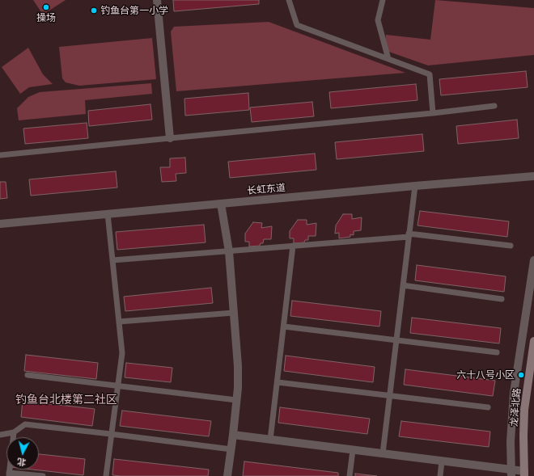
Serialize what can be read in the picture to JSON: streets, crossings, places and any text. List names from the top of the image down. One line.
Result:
{"streets":{"main road":["龙泽北路"],"street":["长虹东道"]},"districts":["钓鱼台北楼第二社区"],"places":["操场","钓鱼台第一小学","六十八号小区"],"north":"bottom"}
